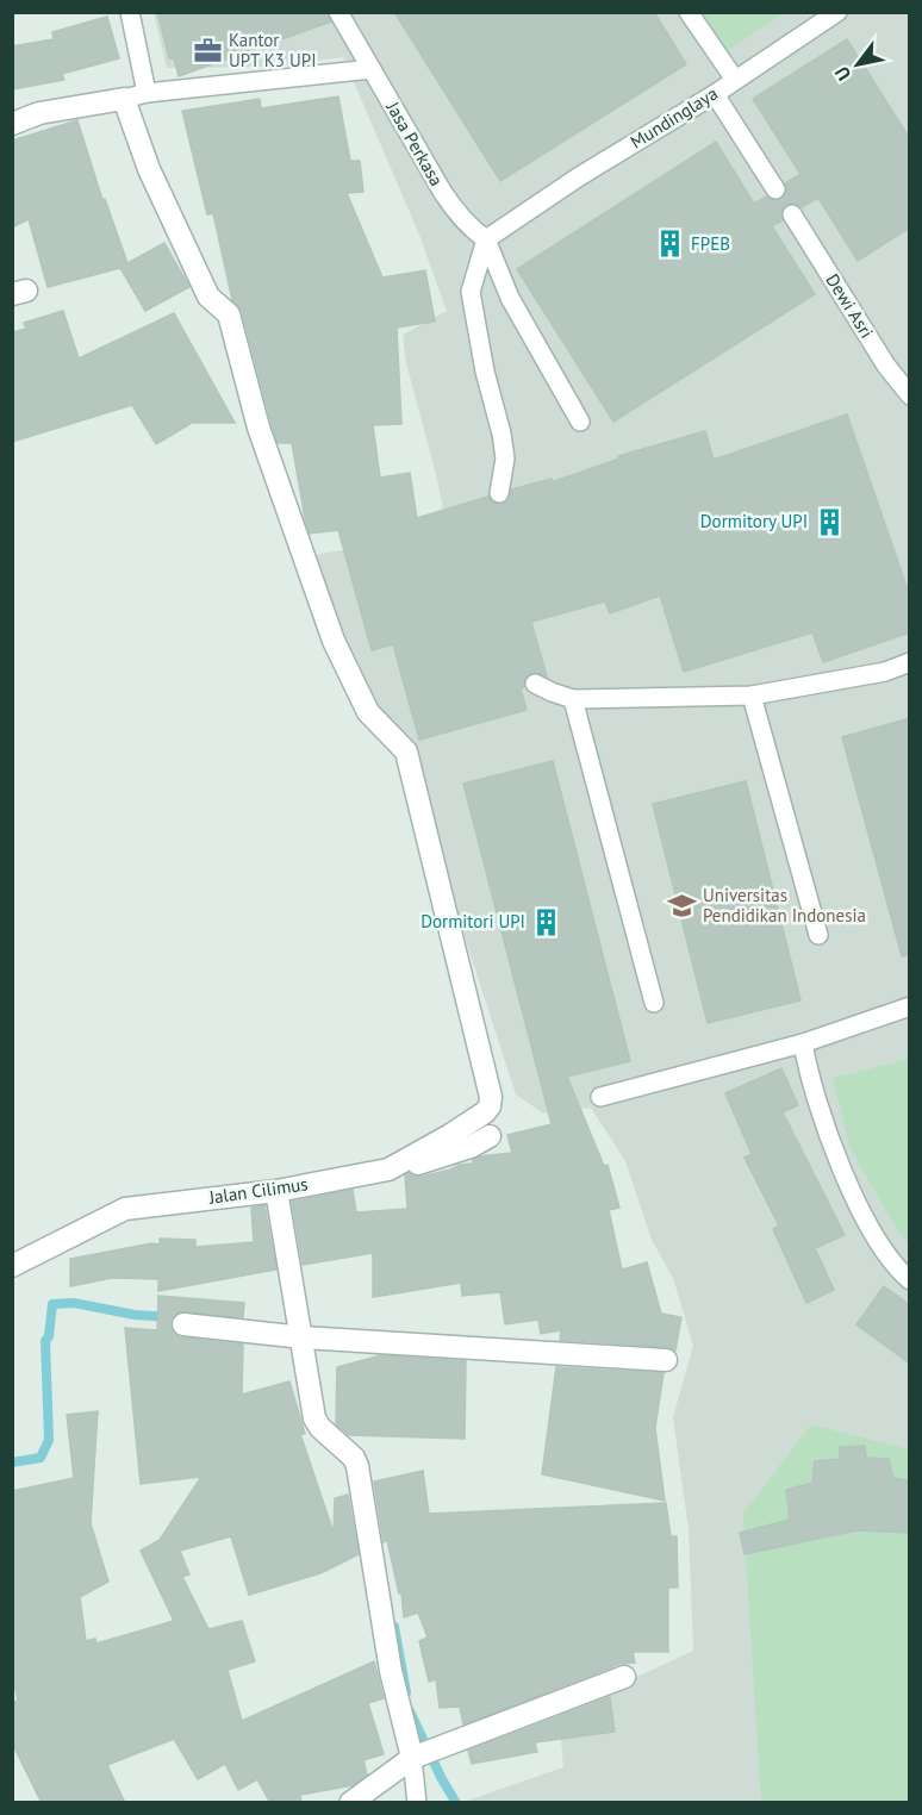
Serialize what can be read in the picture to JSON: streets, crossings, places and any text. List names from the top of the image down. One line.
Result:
{"streets":{"street":["Jalan Cilimus"],"lane":["Mundinglaya","Jasa Perkasa","Dewi Asri"]},"crossings":[["Mundinglaya","Jasa Perkasa"]],"places":{"office":["Kantor UPT K3 UPI"],"building":["FPEB","Dormitory UPI","Dormitori UPI"],"school or university":["Universitas Pendidikan Indonesia"]},"north":"bottom left"}
